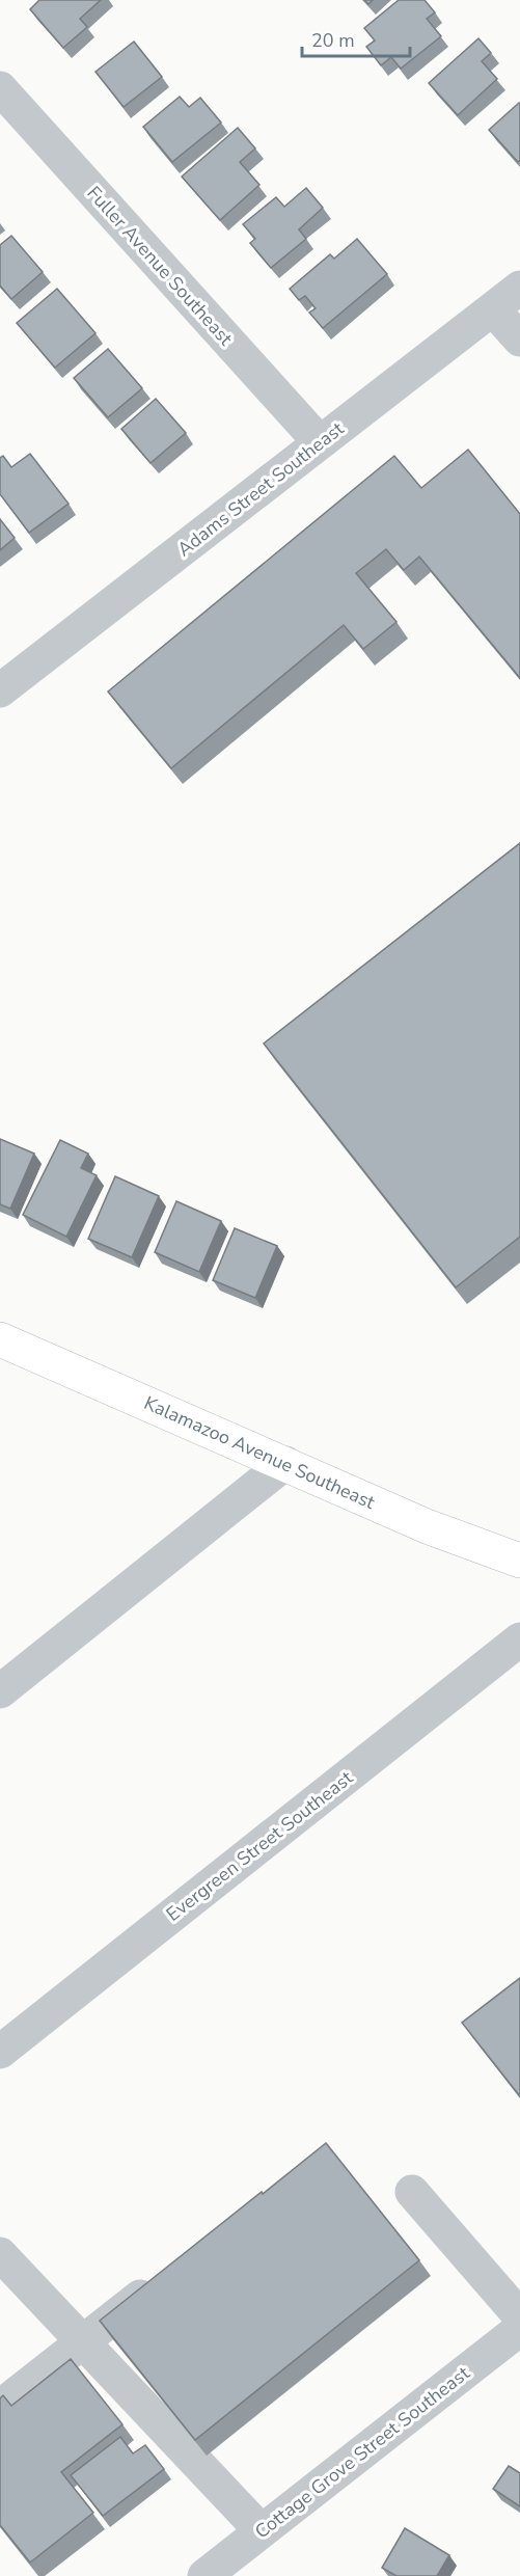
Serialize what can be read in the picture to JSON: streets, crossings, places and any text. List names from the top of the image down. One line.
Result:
{"streets":{"main road":["Kalamazoo Avenue Southeast"],"street":["Fuller Avenue Southeast","Adams Street Southeast","Evergreen Street Southeast","Cottage Grove Street Southeast"]},"crossings":[["Fuller Avenue Southeast","Adams Street Southeast"]],"scale_bar":"20 m"}
